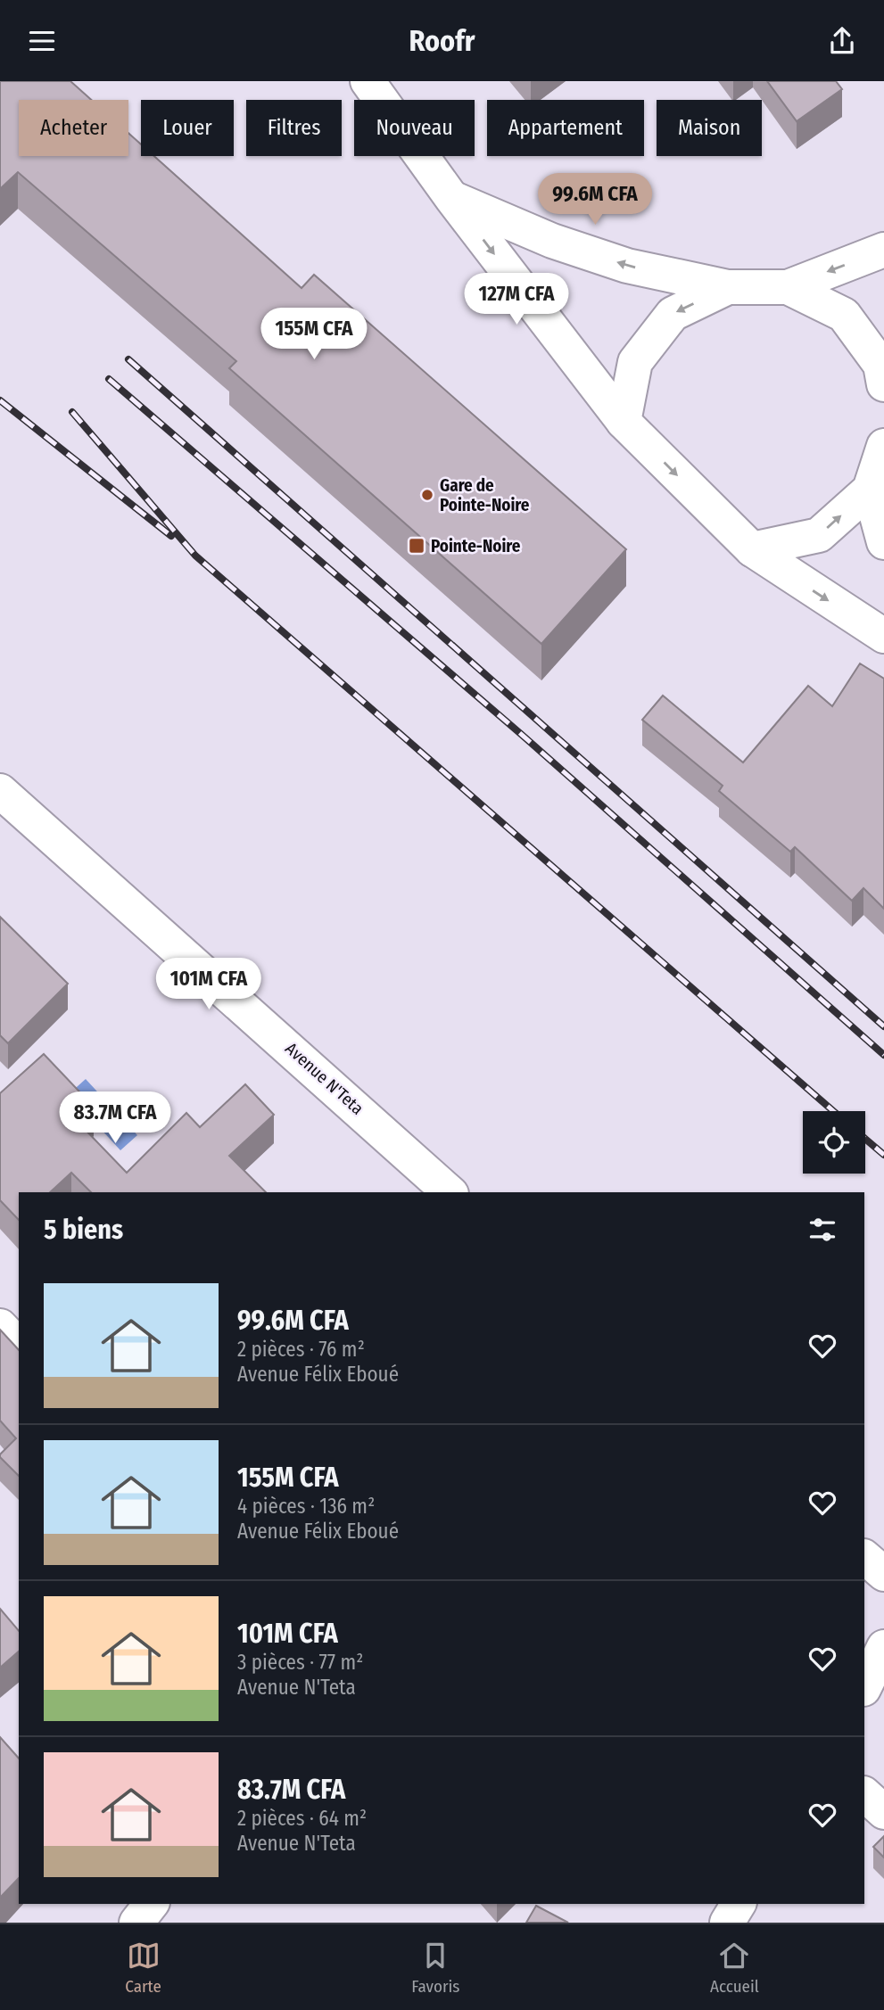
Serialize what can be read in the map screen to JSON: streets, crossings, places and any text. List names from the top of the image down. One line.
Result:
{"streets":{"street":["Avenue N'Teta"]},"places":{"other":["Gare de Pointe-Noire"],"transit":["Pointe-Noire"]},"page":{"header":"Roofr","chip":["Acheter","Louer","Filtres","Nouveau","Appartement","Maison"],"price":["99.6M CFA","127M CFA","155M CFA","101M CFA","83.7M CFA"],"heading":"5 biens","list":[{"name":"99.6M CFA","note":"2 pièces · 76 m² · Avenue Félix Eboué"},{"name":"155M CFA","note":"4 pièces · 136 m² · Avenue Félix Eboué"},{"name":"101M CFA","note":"3 pièces · 77 m² · Avenue N'Teta"},{"name":"83.7M CFA","note":"2 pièces · 64 m² · Avenue N'Teta"}],"tabs":["Carte","Favoris","Accueil"]}}
